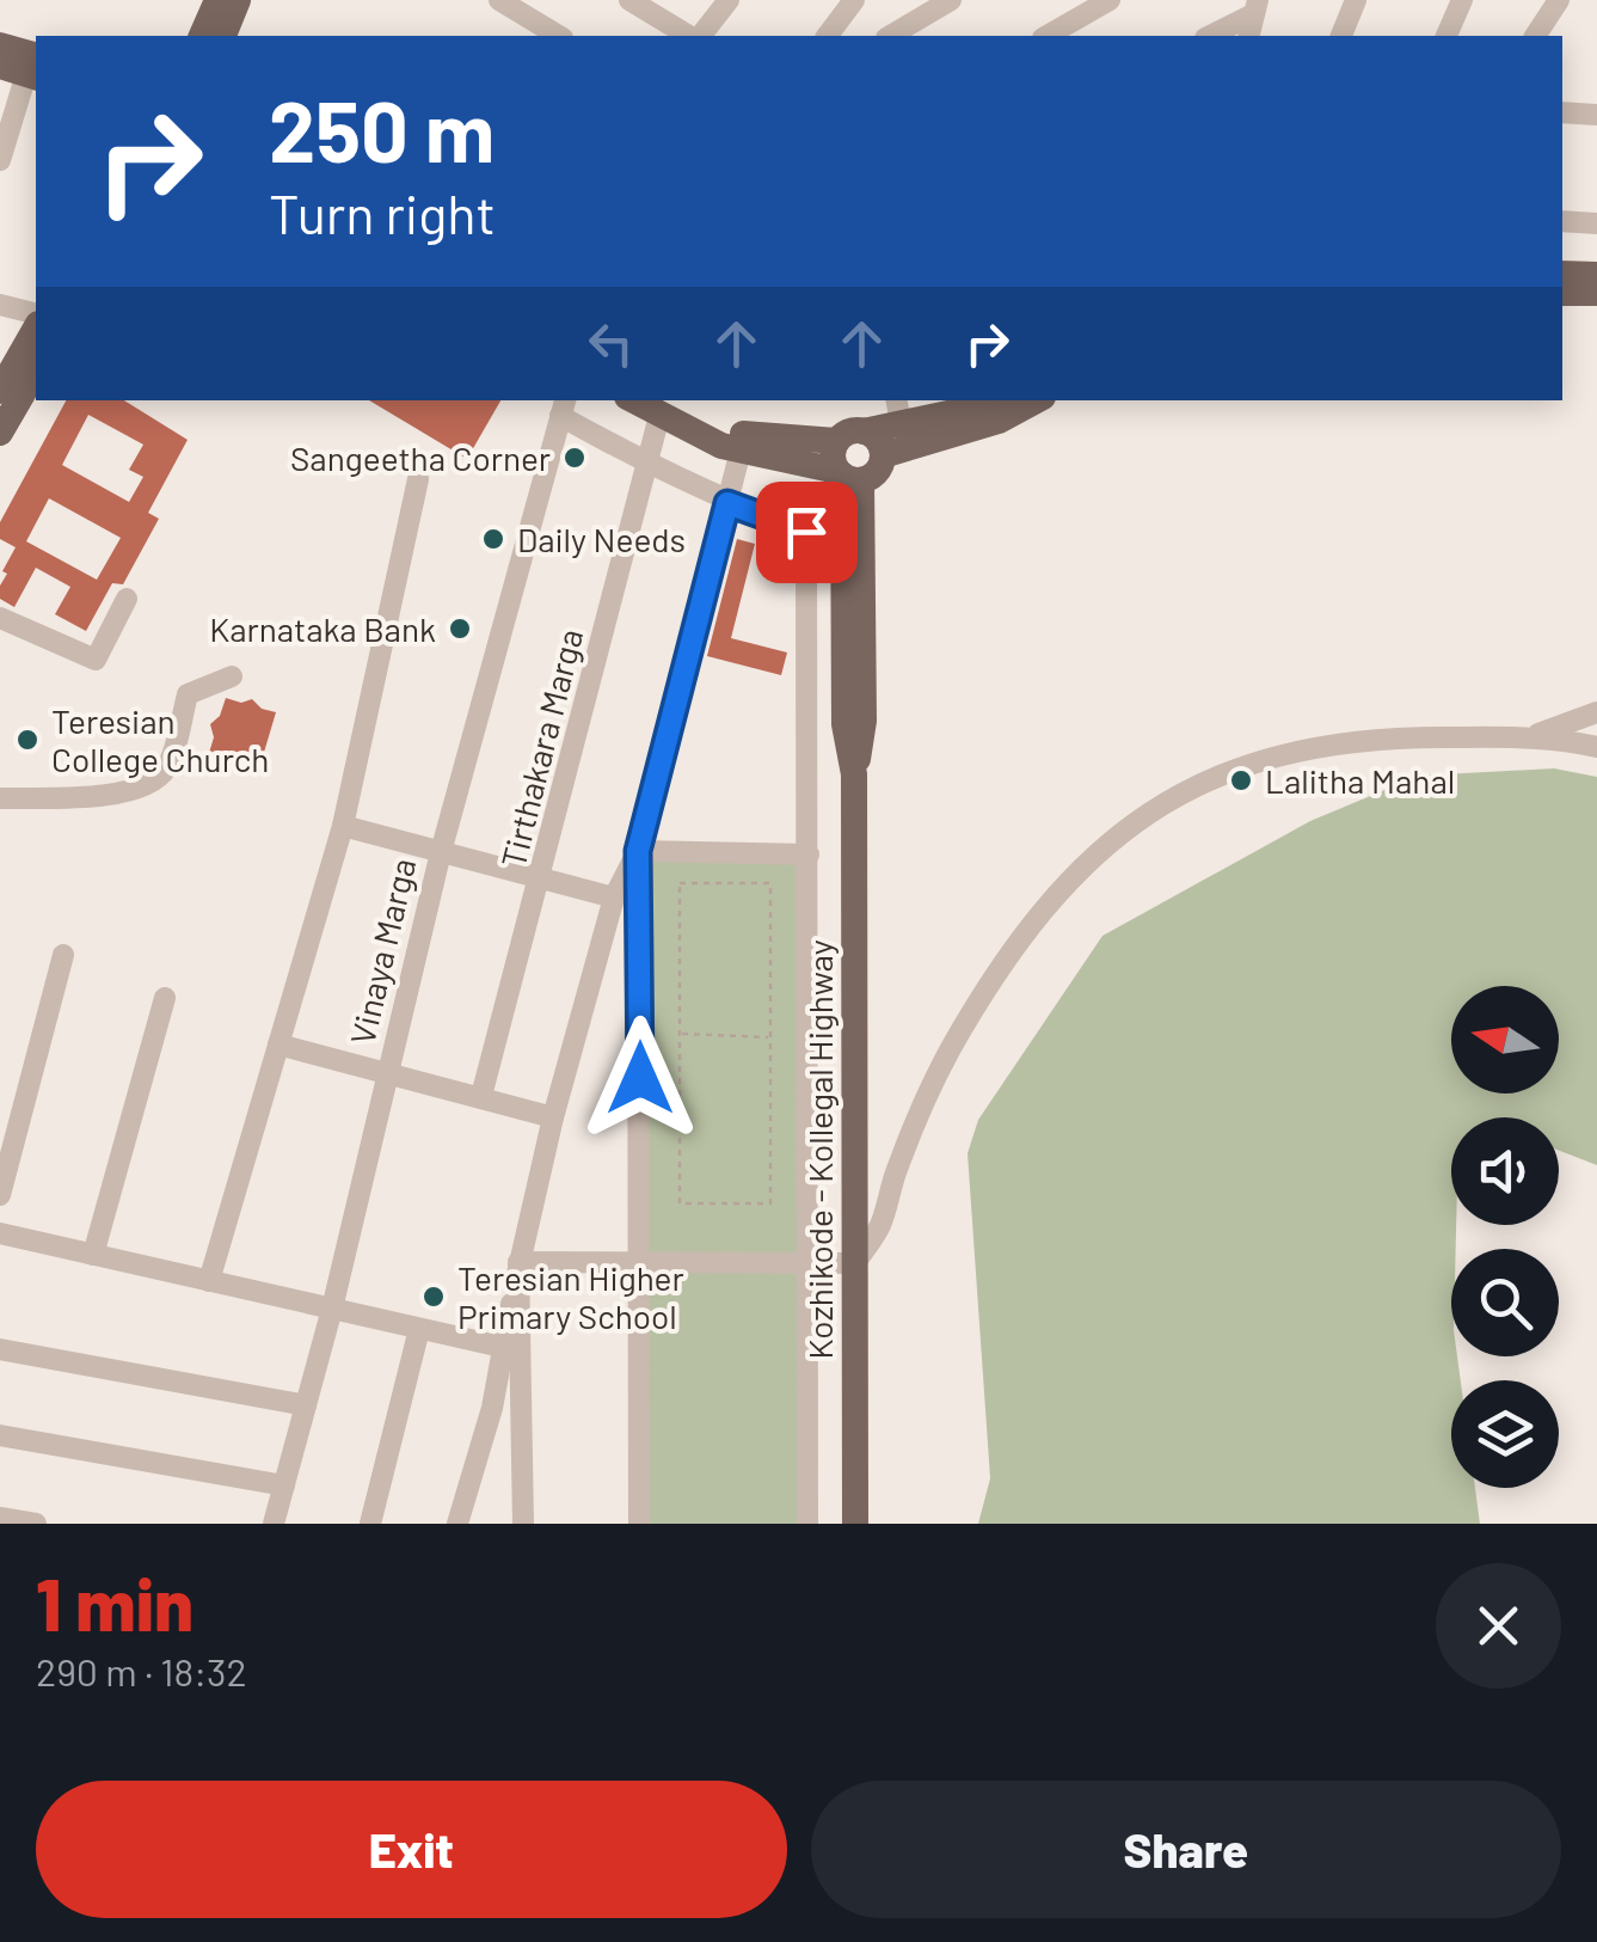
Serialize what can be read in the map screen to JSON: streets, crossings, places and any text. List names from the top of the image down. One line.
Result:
{"streets":{"main road":["Kozhikode - Kollegal Highway"],"street":["Tirthakara Marga","Vinaya Marga"]},"places":["Sangeetha Corner","Daily Needs","Karnataka Bank","Teresian College Church","Lalitha Mahal","Teresian Higher Primary School"],"north":"left","page":{"turn":["250 m","Turn right"],"heading":["1 min","290 m · 18:32"],"buttons":["Exit","Share"]}}
